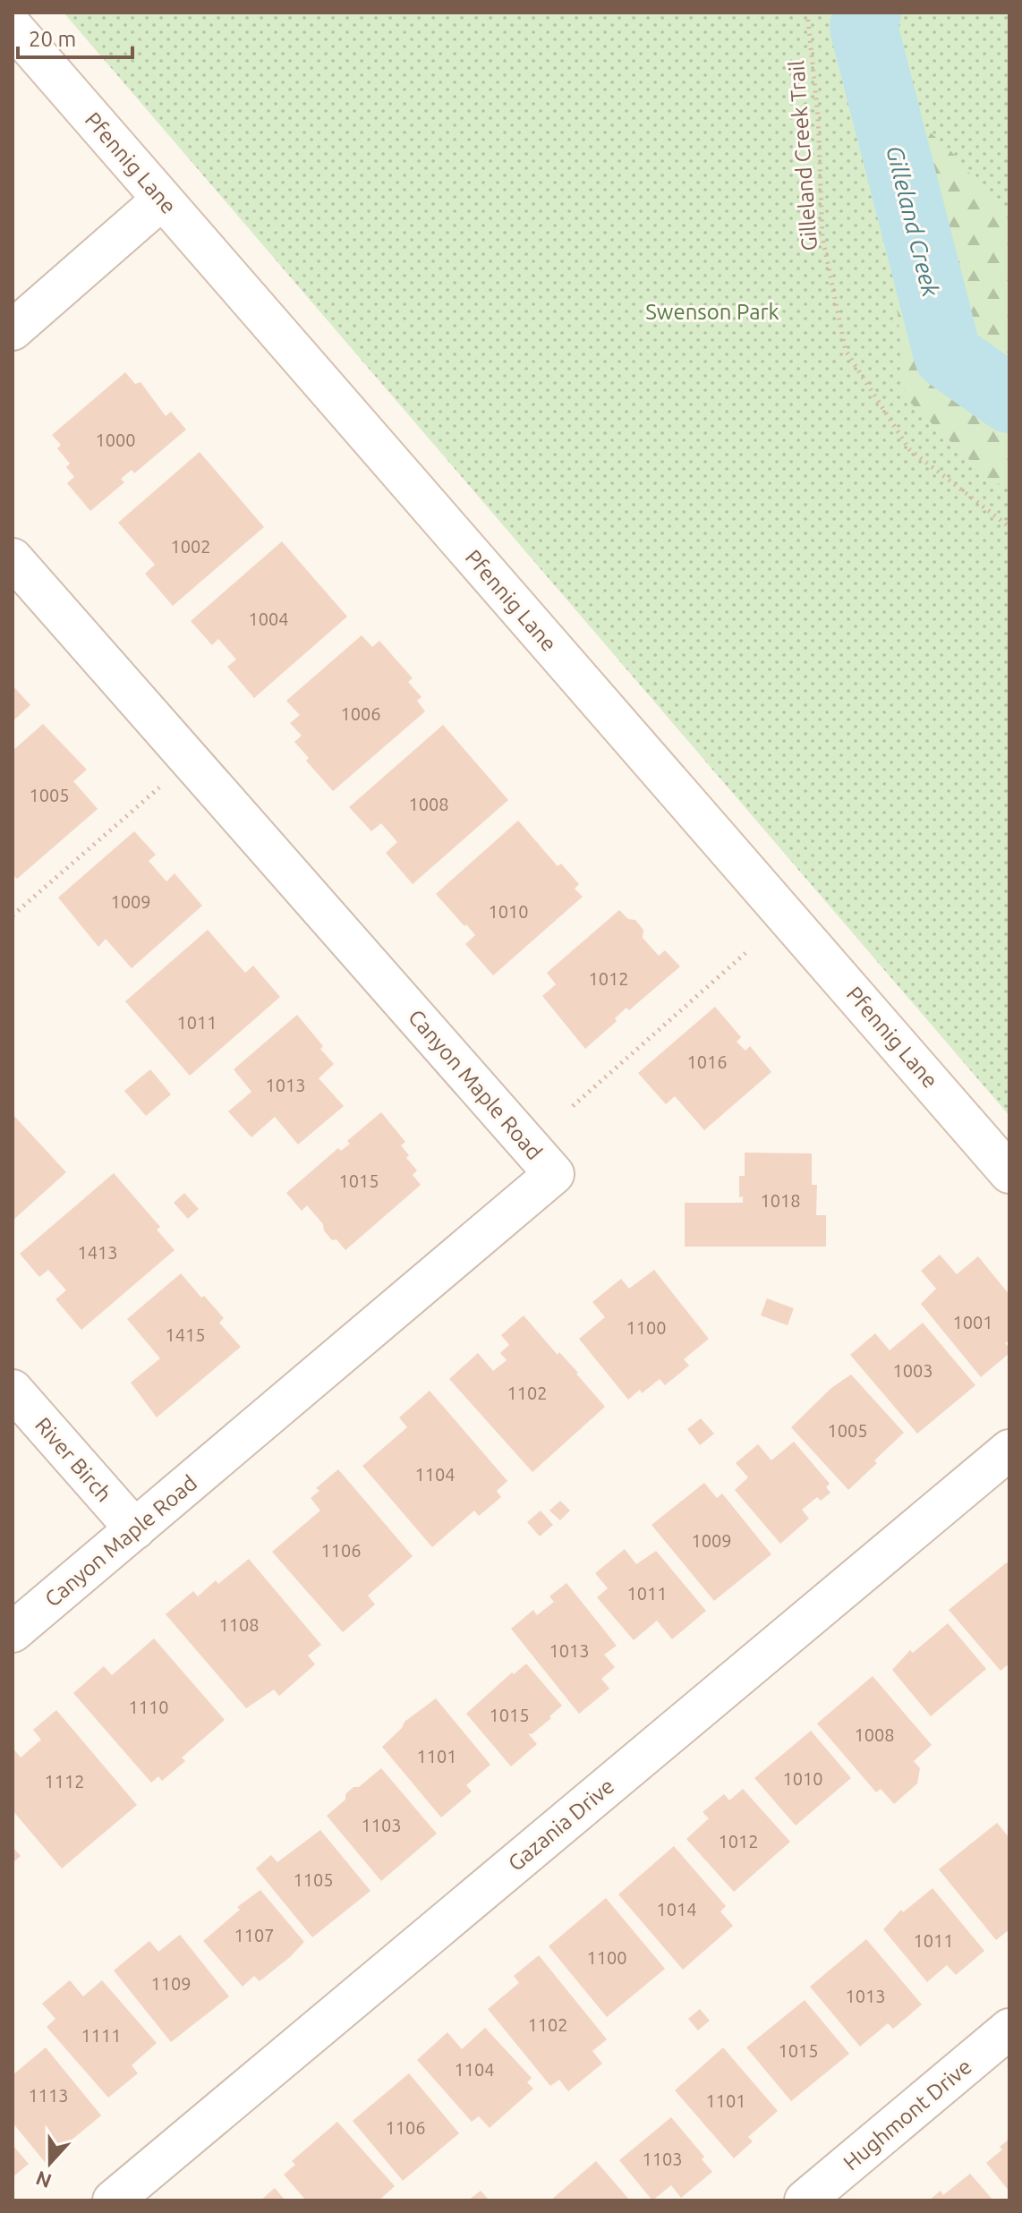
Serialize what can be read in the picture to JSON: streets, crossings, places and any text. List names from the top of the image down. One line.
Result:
{"streets":{"street":["Pfennig Lane","Canyon Maple Road","River Birch","Gazania Drive","Hughmont Drive"],"path":["Gilleland Creek Trail"]},"crossings":[["Canyon Maple Road","River Birch"]],"water":["Gilleland Creek"],"parks":["Swenson Park"],"house_numbers":["1000","1002","1004","1006","1005","1008","1009","1010","1012","1011","1016","1013","1015","1018","1413","1001","1100","1415","1003","1102","1005","1104","1009","1106","1011","1108","1013","1110","1015","1008","1101","1010","1112","1103","1012","1105","1014","1107","1011","1100","1109","1013","1102","1111","1015","1104","1113","1101","1106","1103"],"scale_bar":"20 m","north":"bottom"}
